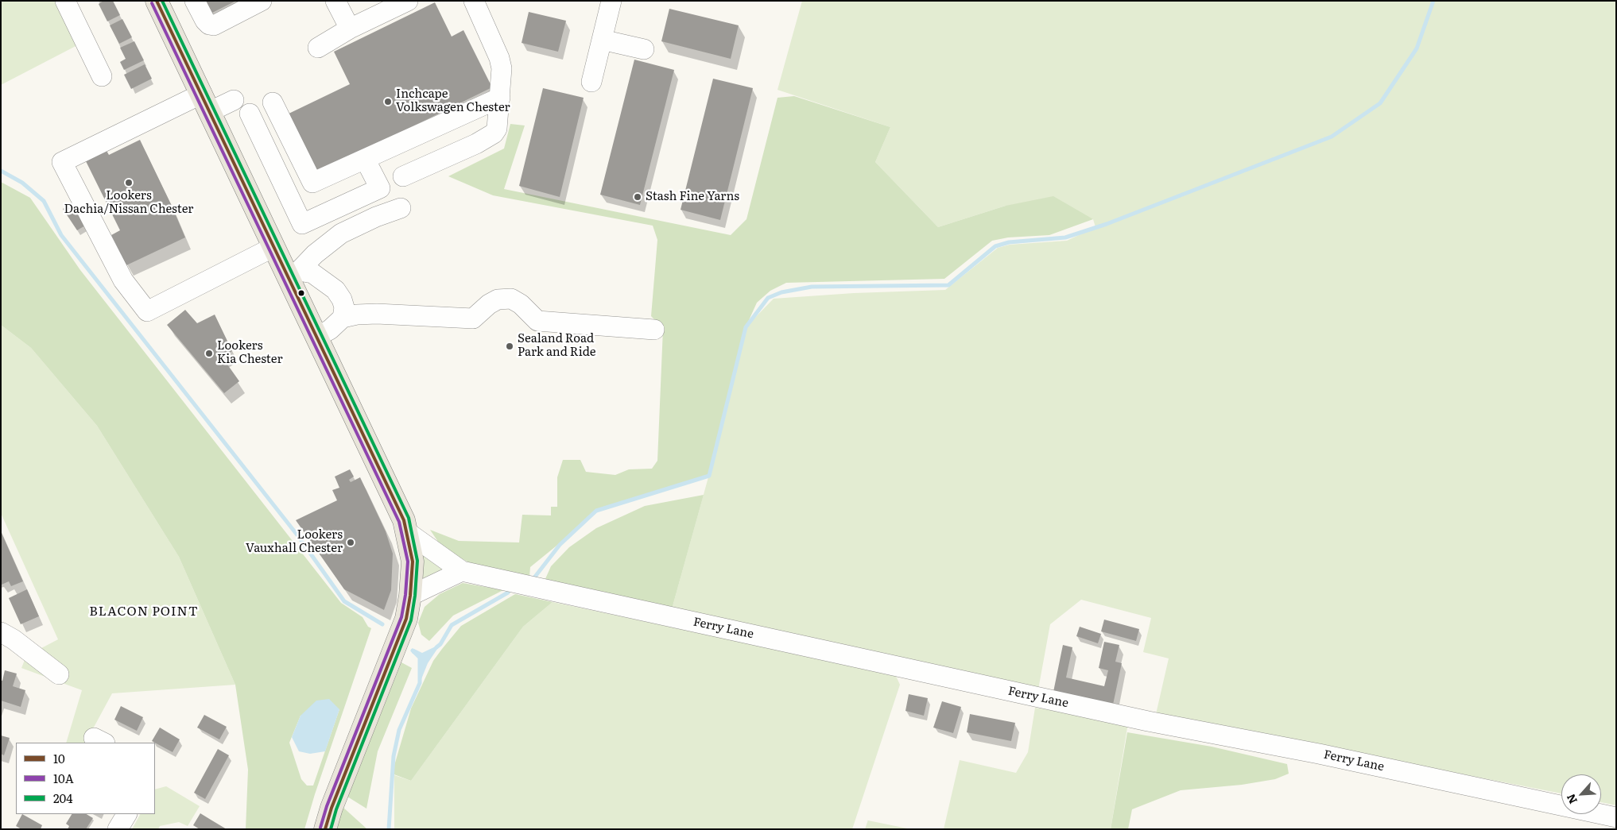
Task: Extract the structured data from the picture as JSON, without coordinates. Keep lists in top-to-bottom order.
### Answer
{
  "streets": {
    "street": ["Ferry Lane"]
  },
  "districts": ["BLACON POINT"],
  "places": [
    "Inchcape Volkswagen Chester",
    "Lookers Dachia/Nissan Chester",
    "Stash Fine Yarns",
    "Sealand Road Park and Ride",
    "Lookers Kia Chester",
    "Lookers Vauxhall Chester"
  ],
  "lines": ["transit line 10", "transit line 204", "transit line 10A"],
  "legend": ["10", "10A", "204"],
  "north": "bottom left"
}
